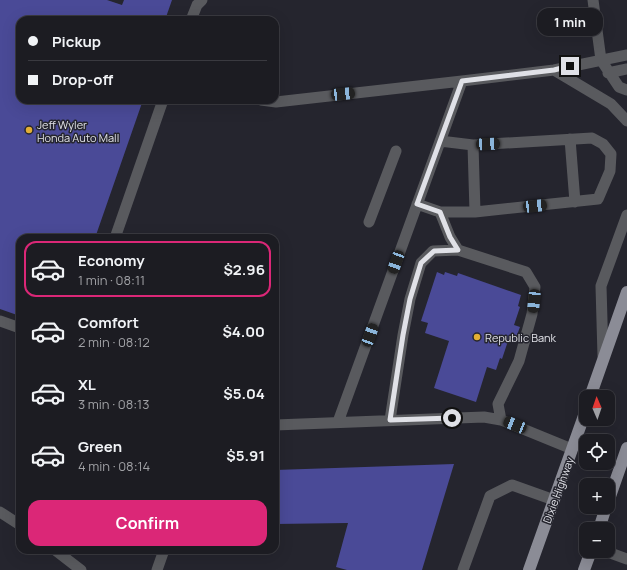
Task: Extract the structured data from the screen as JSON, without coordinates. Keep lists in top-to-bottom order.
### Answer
{
  "streets": {
    "main road": ["Dixie Highway"]
  },
  "places": ["Jeff Wyler Honda Auto Mall", "Republic Bank"],
  "north": "top",
  "page": {
    "bubble": "1 min",
    "banner": ["Pickup", "Drop-off"],
    "list": [
      {
        "name": "Economy",
        "note": "1 min · 08:11",
        "value": "$2.96"
      },
      {
        "name": "Comfort",
        "note": "2 min · 08:12",
        "value": "$4.00"
      },
      {
        "name": "XL",
        "note": "3 min · 08:13",
        "value": "$5.04"
      },
      {
        "name": "Green",
        "note": "4 min · 08:14",
        "value": "$5.91"
      }
    ],
    "map_buttons": ["+", "−"],
    "buttons": "Confirm"
  }
}
